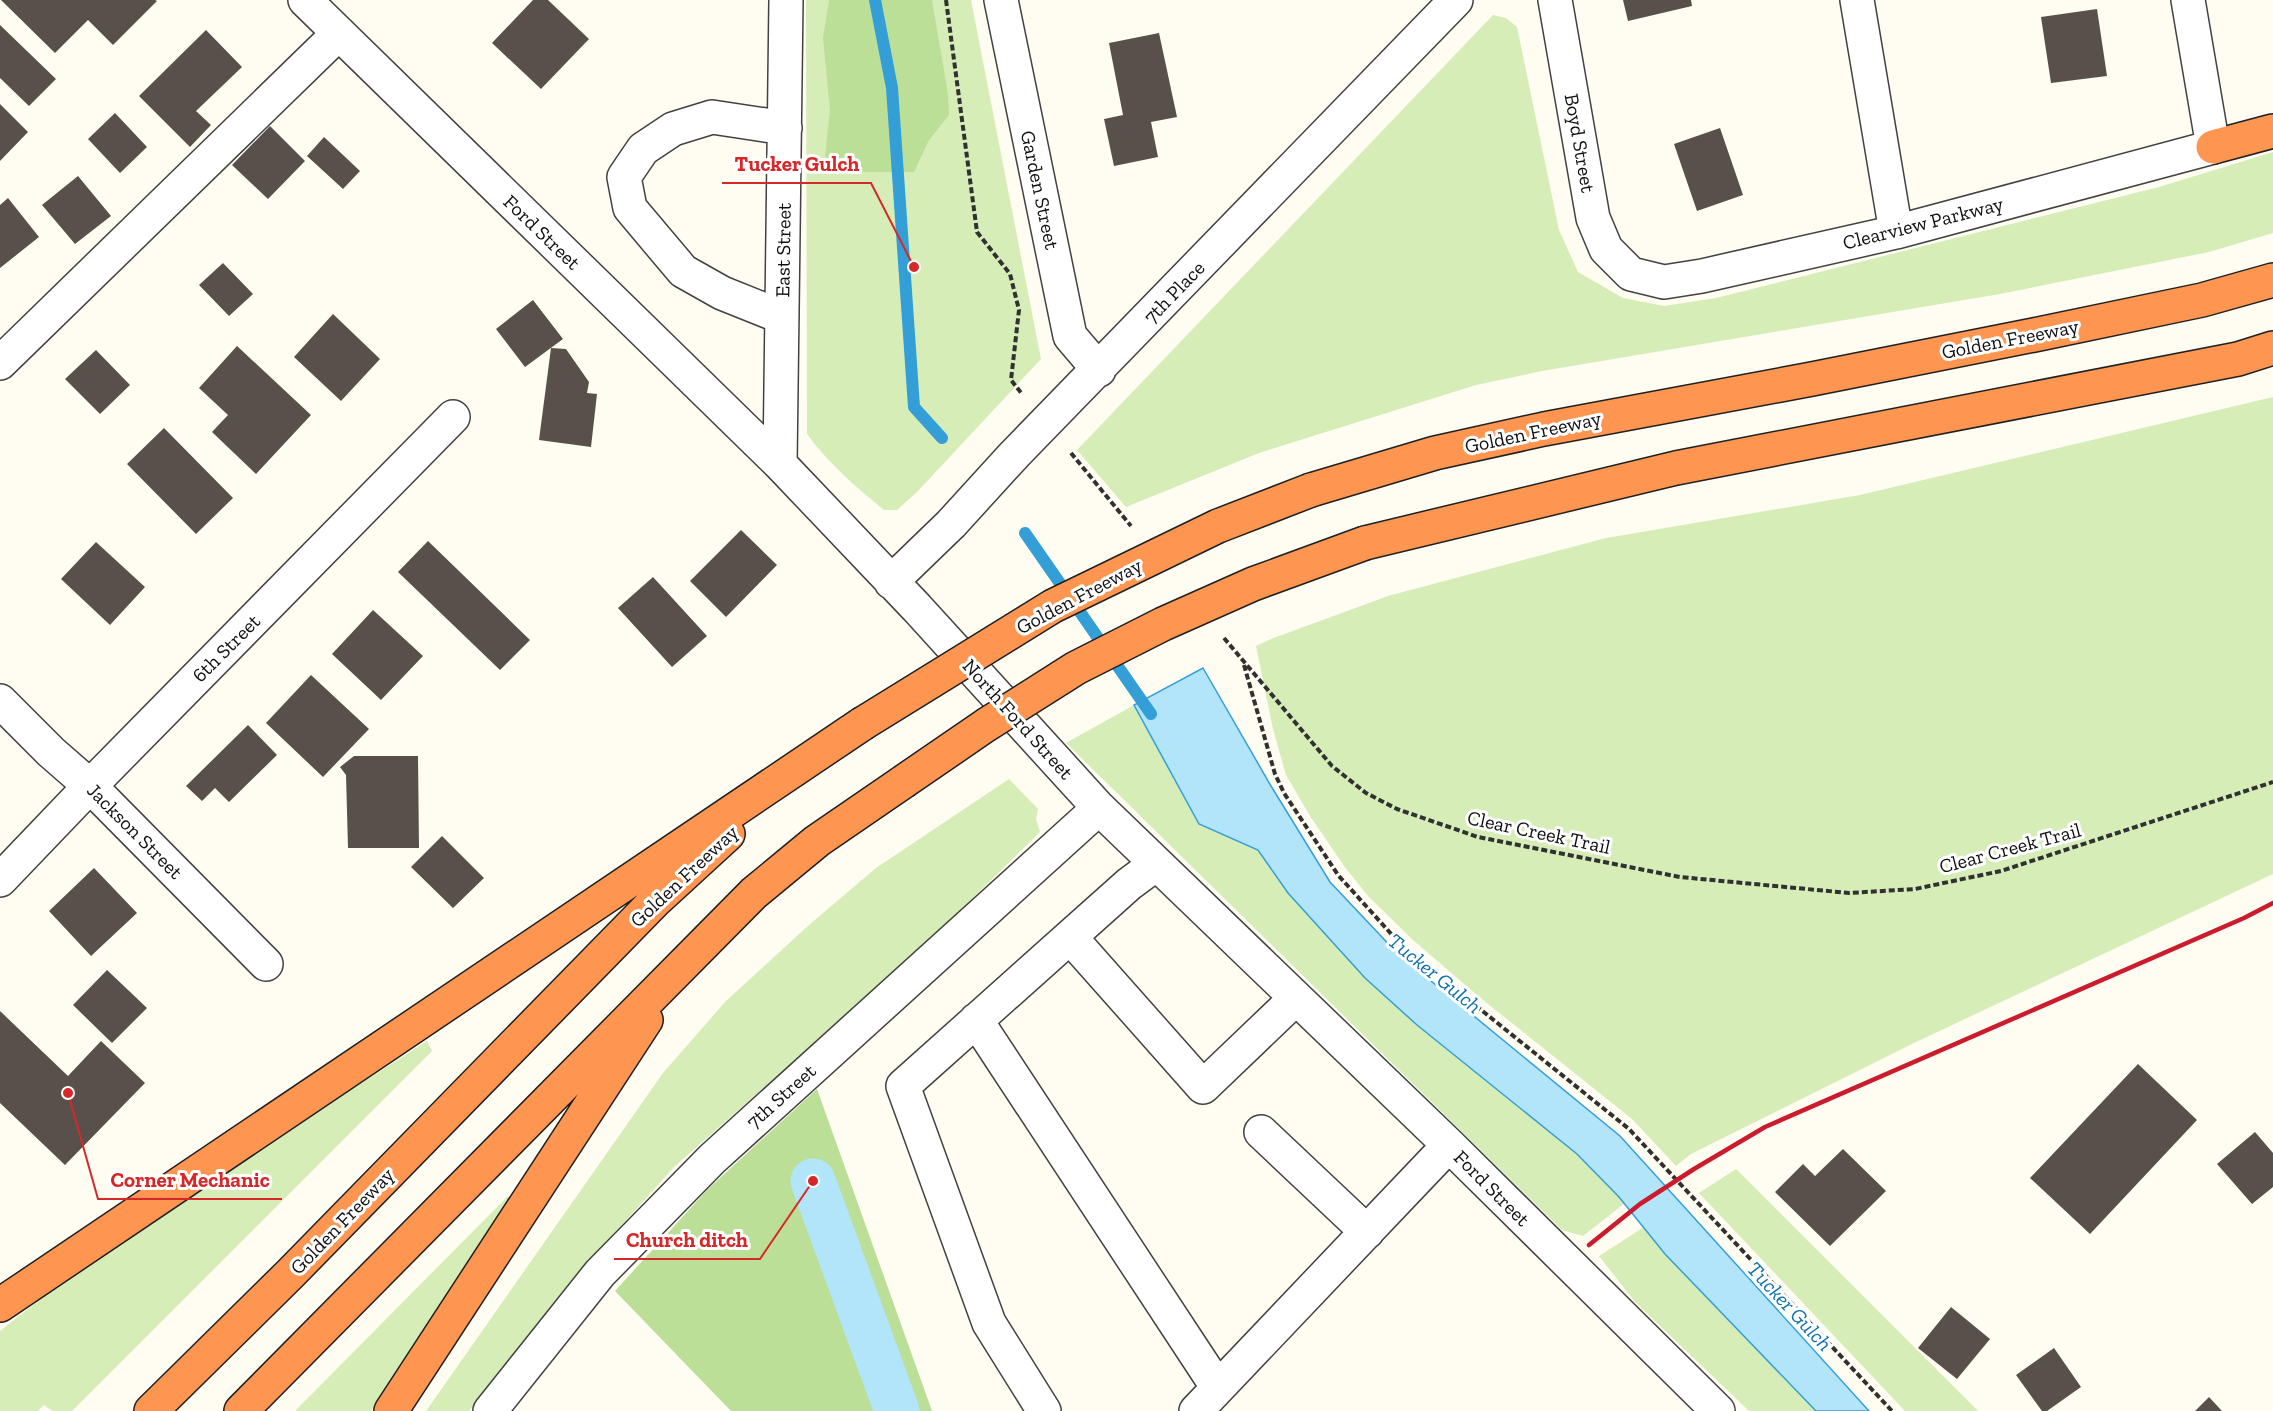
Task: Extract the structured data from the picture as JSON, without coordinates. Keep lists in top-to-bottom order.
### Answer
{
  "streets": {
    "highway": ["Golden Freeway"],
    "street": [
      "Boyd Street",
      "Garden Street",
      "Clearview Parkway",
      "Ford Street",
      "East Street",
      "7th Place",
      "6th Street",
      "North Ford Street",
      "Jackson Street",
      "7th Street"
    ],
    "path": ["Clear Creek Trail"]
  },
  "crossings": [
    ["Boyd Street", "Clearview Parkway"],
    ["Garden Street", "7th Place"],
    ["Ford Street", "East Street"],
    ["Ford Street", "North Ford Street"],
    ["East Street", "North Ford Street"],
    ["7th Place", "North Ford Street"],
    ["6th Street", "Jackson Street"],
    ["North Ford Street", "7th Street"]
  ],
  "water": ["Tucker Gulch"],
  "places": ["Tucker Gulch", "Corner Mechanic", "Church ditch"]
}
